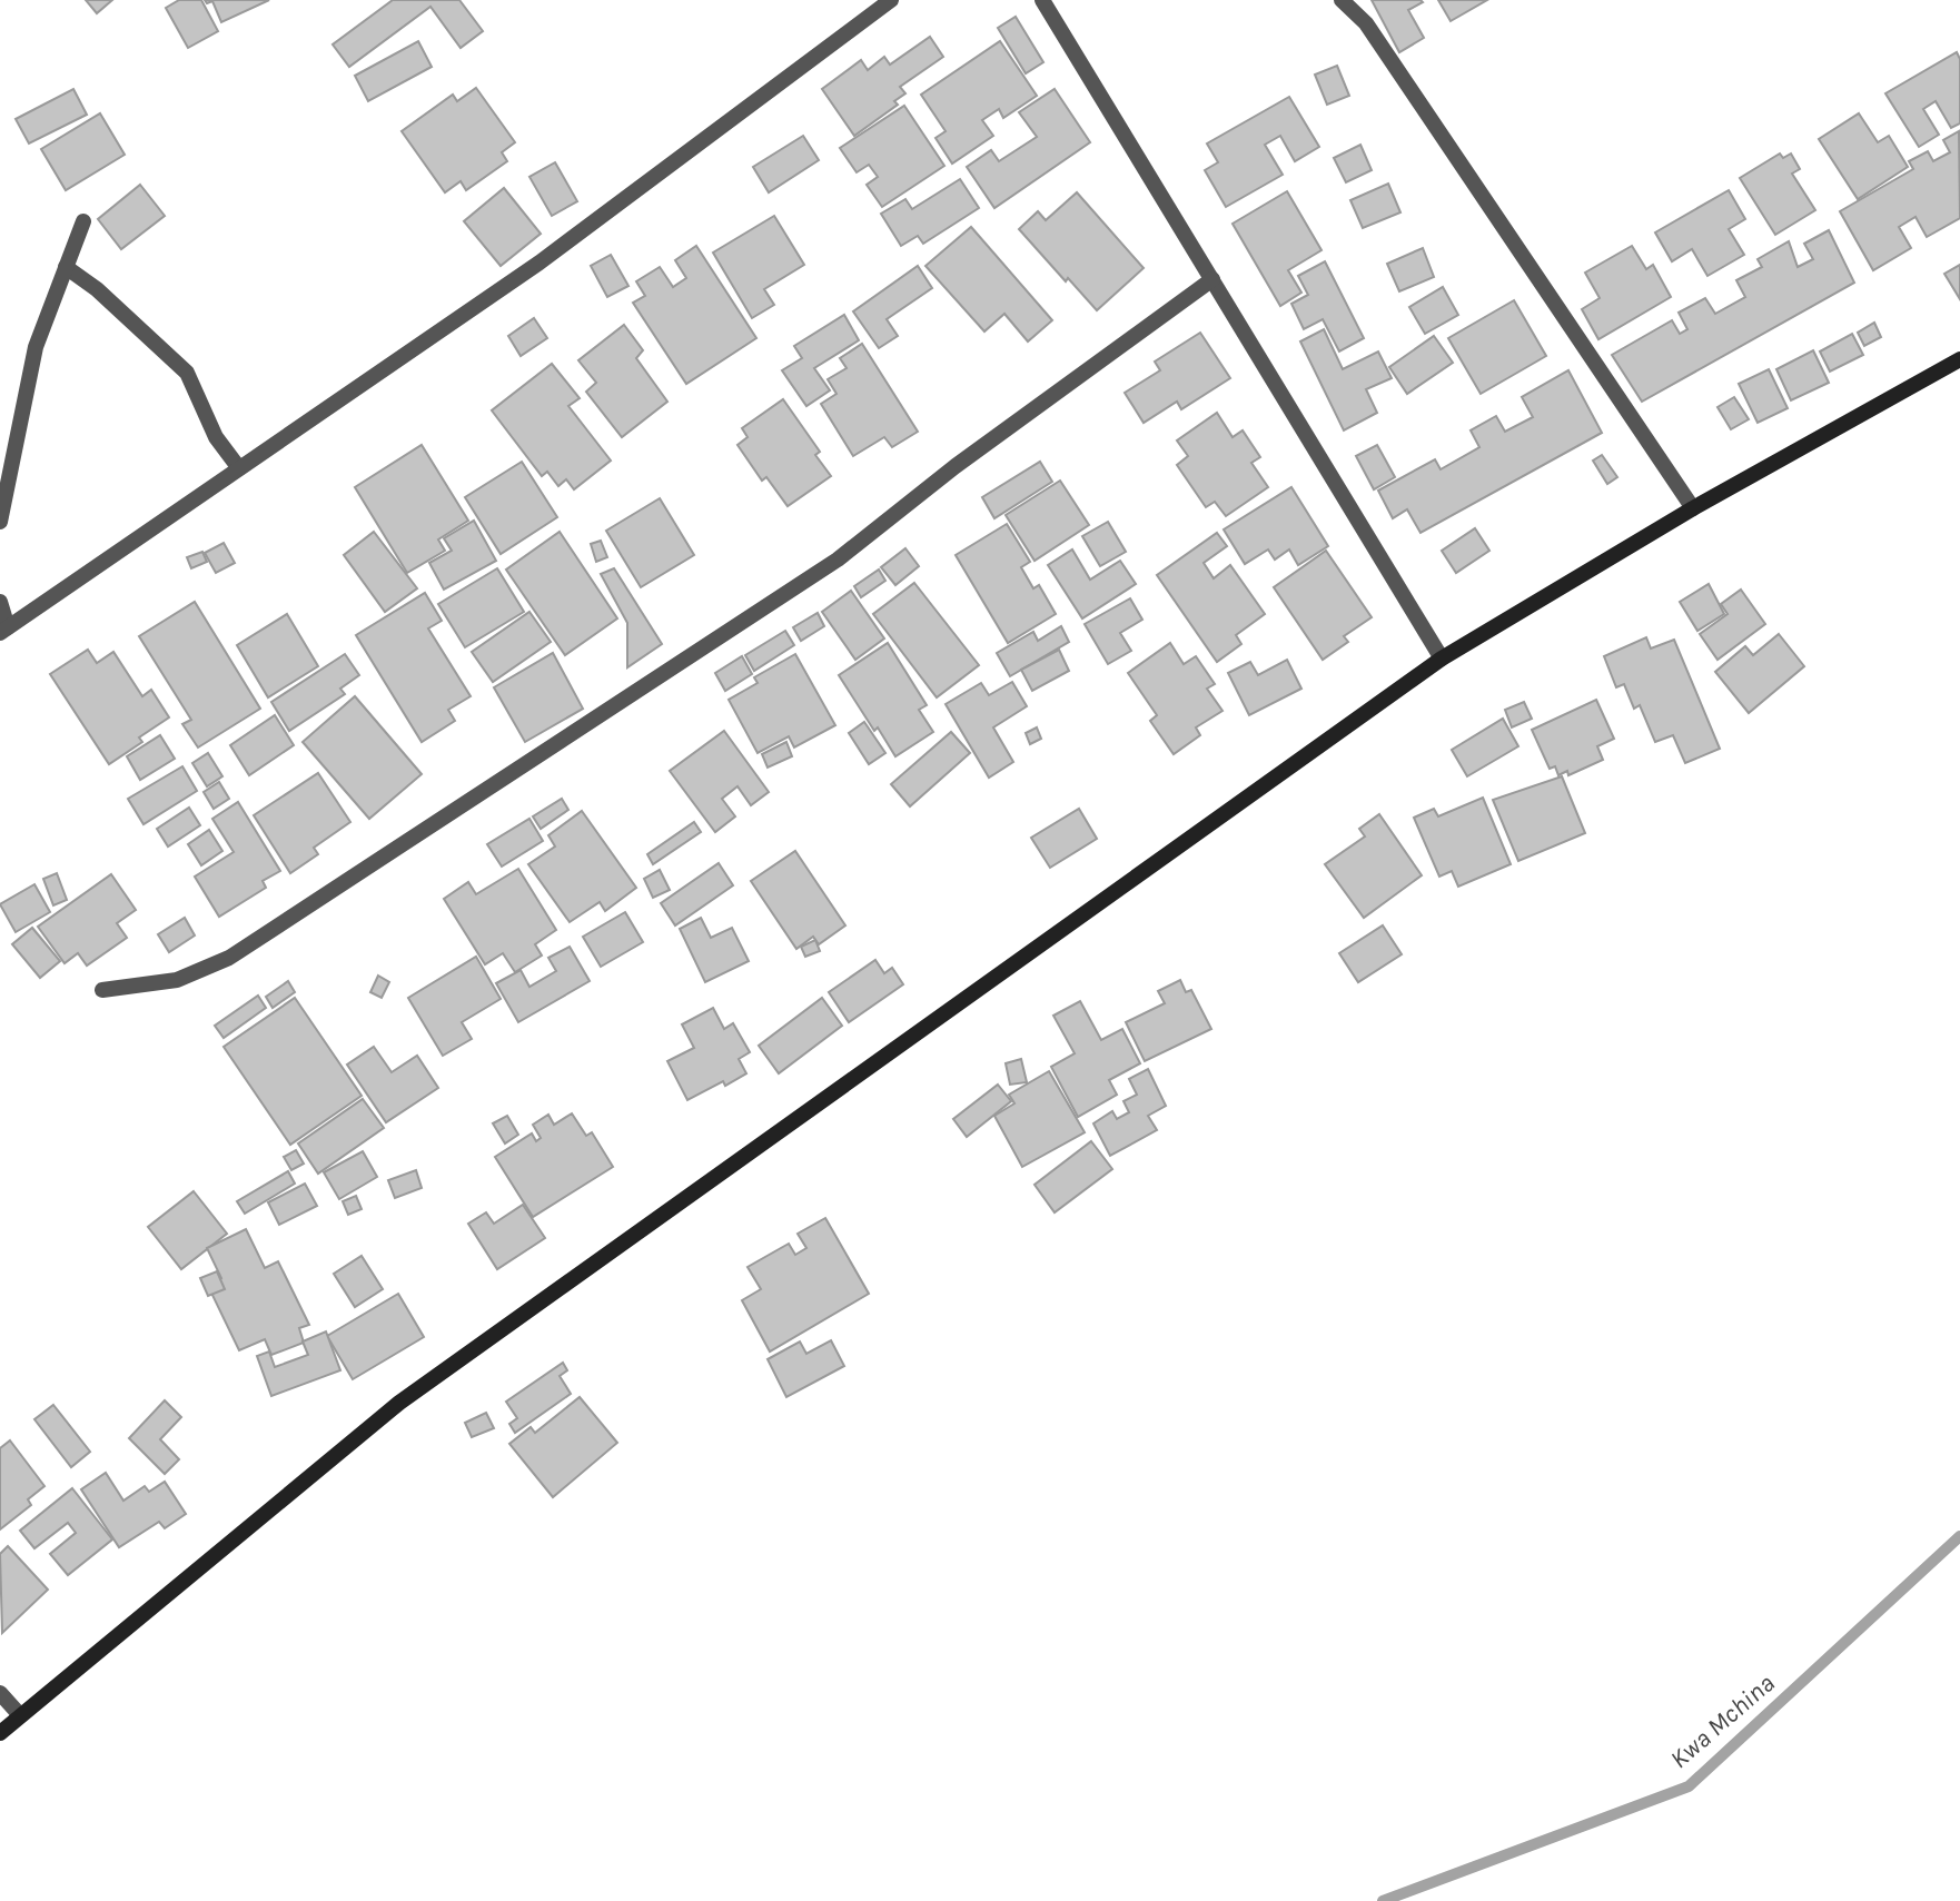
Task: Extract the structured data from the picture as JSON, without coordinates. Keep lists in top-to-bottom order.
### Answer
{
  "water": ["Kwa Mchina"]
}
